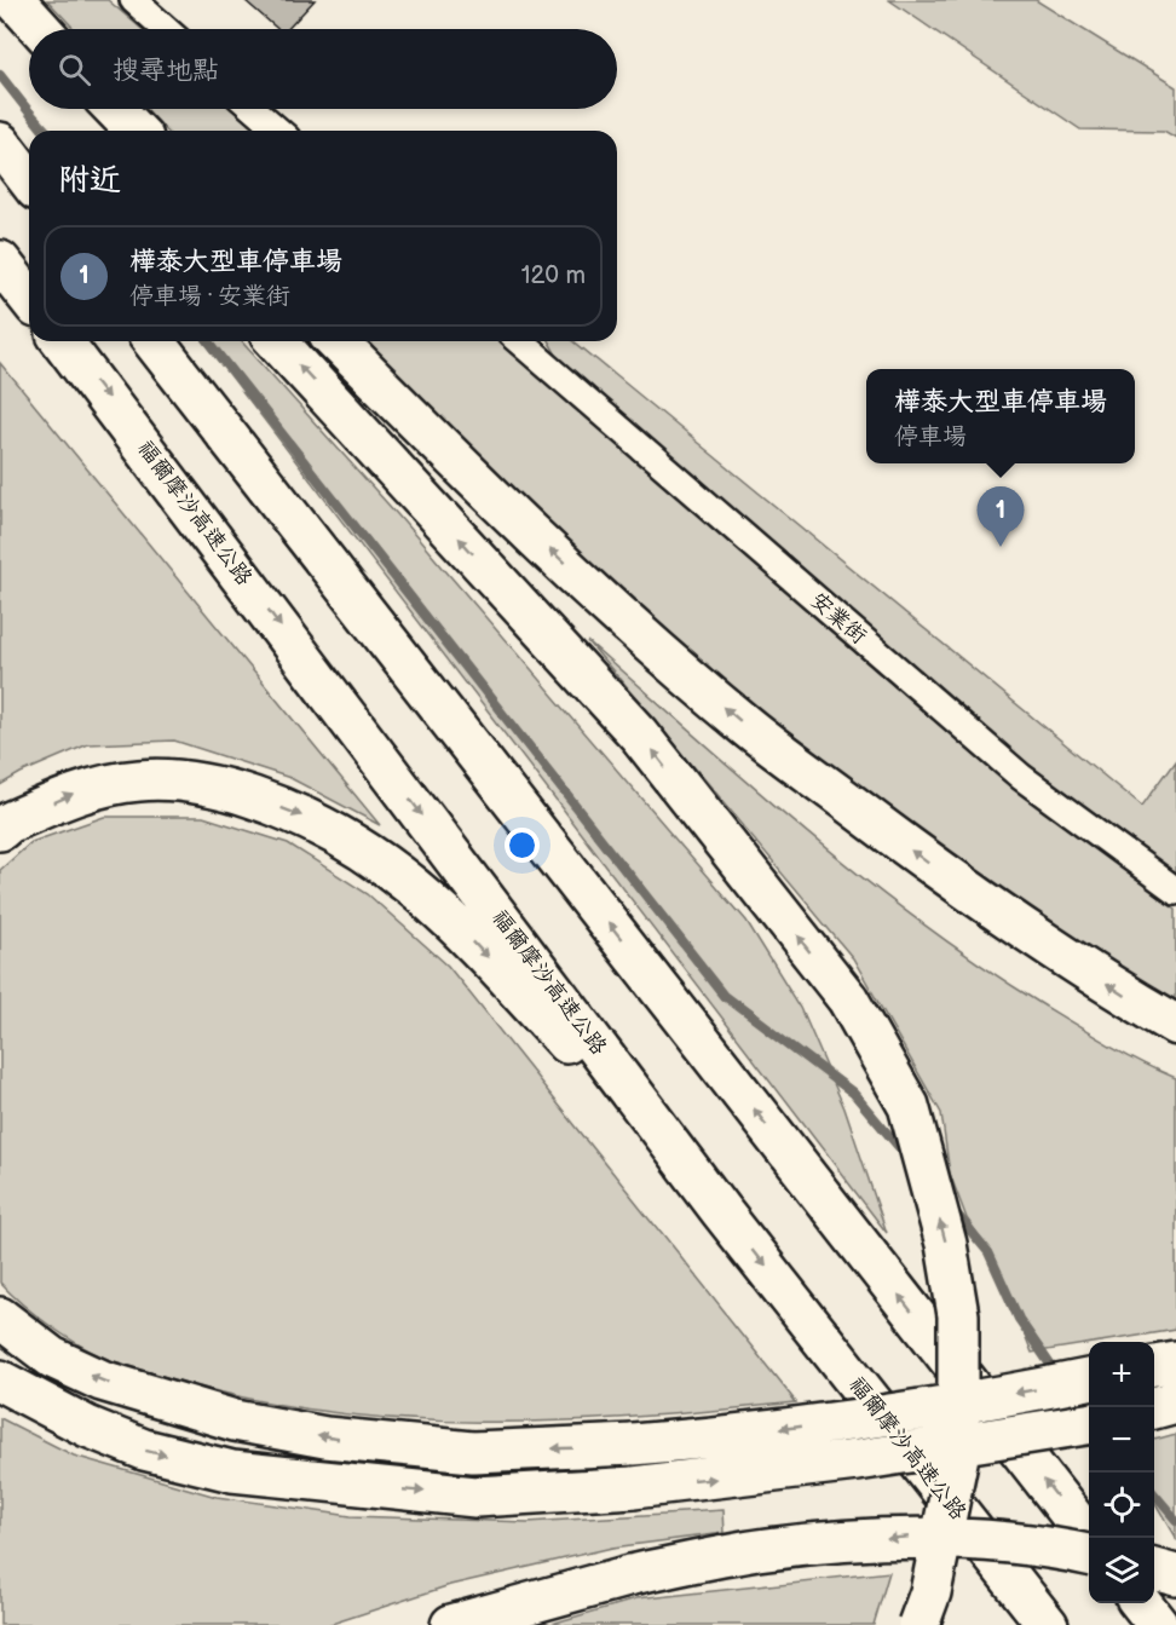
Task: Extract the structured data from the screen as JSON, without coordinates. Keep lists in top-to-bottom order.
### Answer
{
  "streets": {
    "highway": ["福爾摩沙高速公路"],
    "street": ["安業街"]
  },
  "page": {
    "search": "搜尋地點",
    "heading": "附近",
    "list": [
      {
        "mark": "1",
        "name": "樺泰大型車停車場",
        "note": "停車場 · 安業街",
        "value": "120 m"
      }
    ],
    "popup": ["樺泰大型車停車場", "停車場"],
    "pins": "1",
    "map_buttons": ["+", "−"]
  }
}
